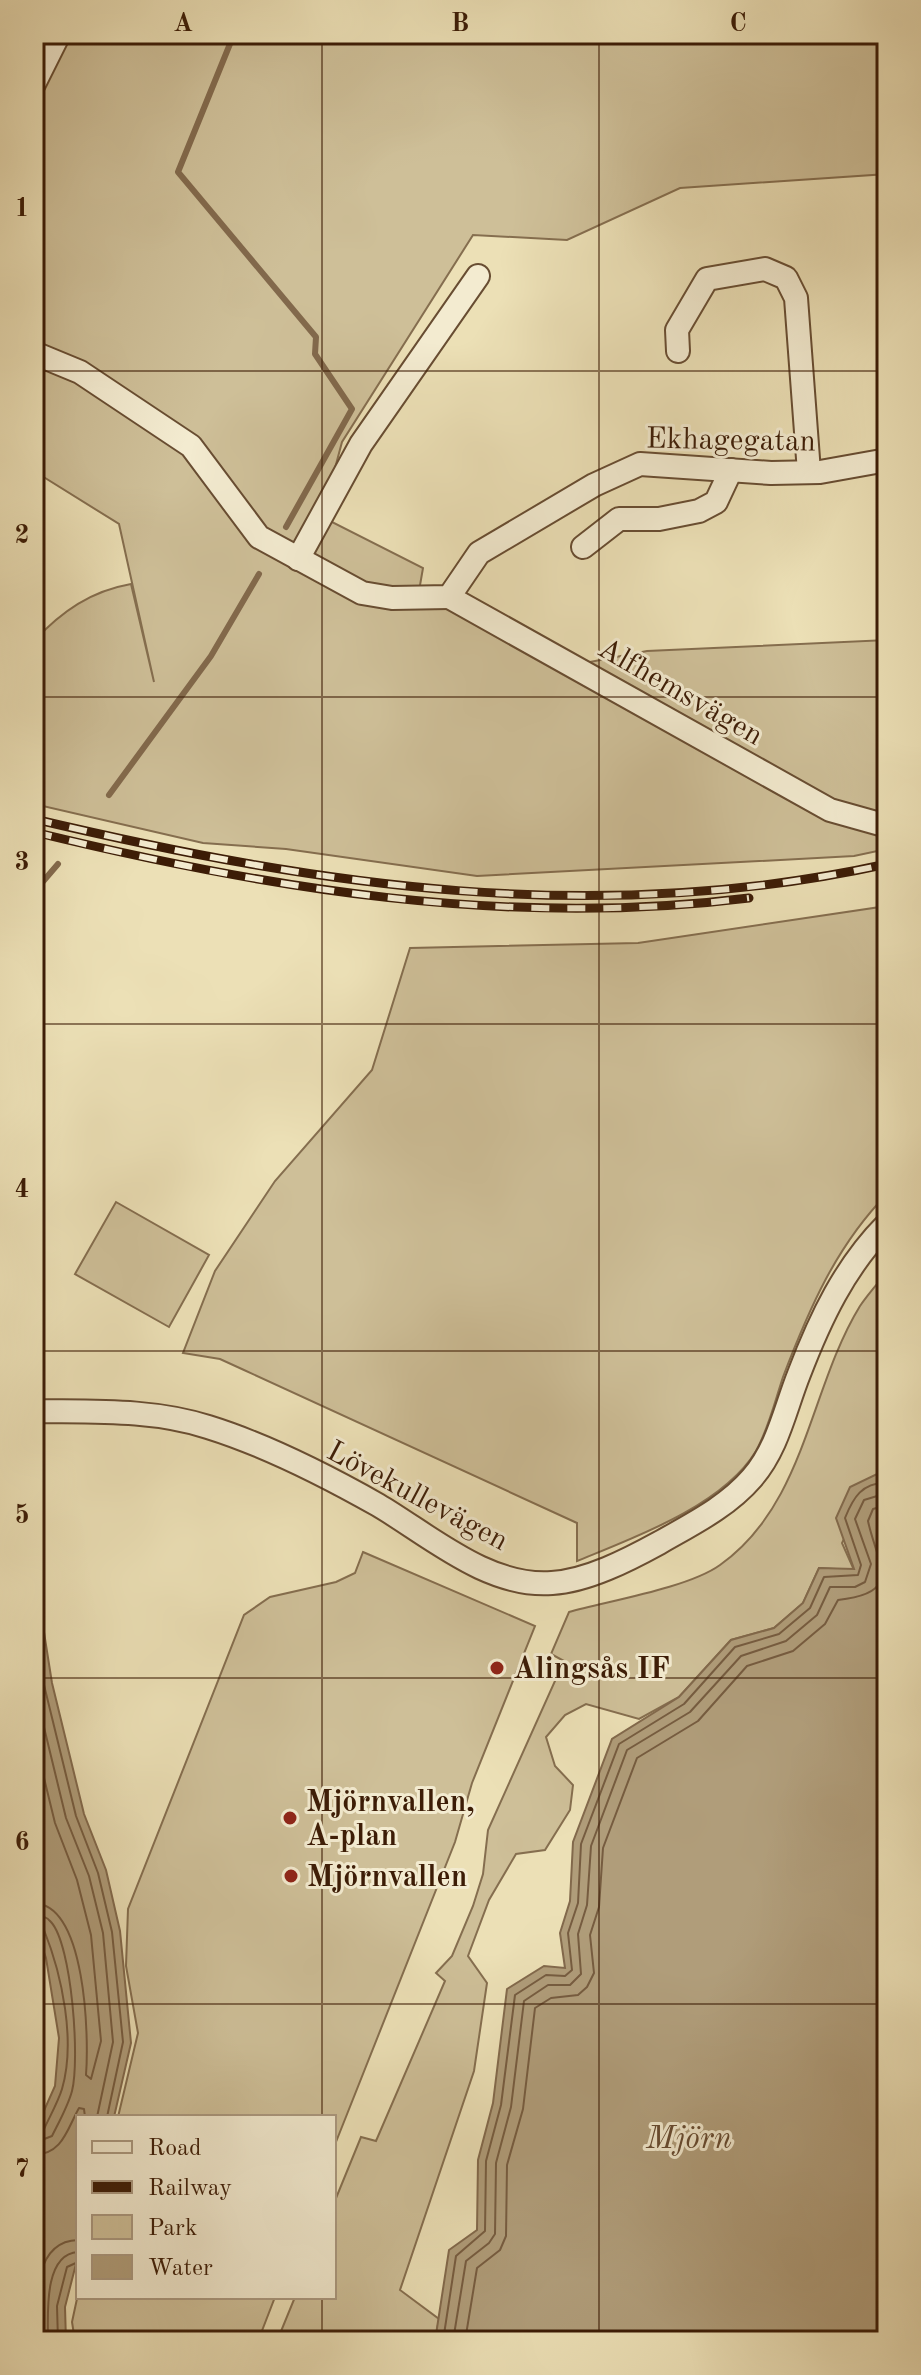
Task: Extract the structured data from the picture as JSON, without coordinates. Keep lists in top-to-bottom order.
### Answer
{
  "streets": {
    "street": ["Ekhagegatan", "Alfhemsvägen", "Lövekullevägen"]
  },
  "crossings": [
    ["Ekhagegatan", "Alfhemsvägen"]
  ],
  "water": ["Mjörn"],
  "places": ["Alingsås IF", "Mjörnvallen, A-plan", "Mjörnvallen"],
  "legend": [
    "Road",
    "Railway",
    "Park",
    "Water"
  ],
  "grid": {
    "columns": ["A", "B", "C"],
    "rows": [
      "1",
      "2",
      "3",
      "4",
      "5",
      "6",
      "7"
    ]
  }
}
